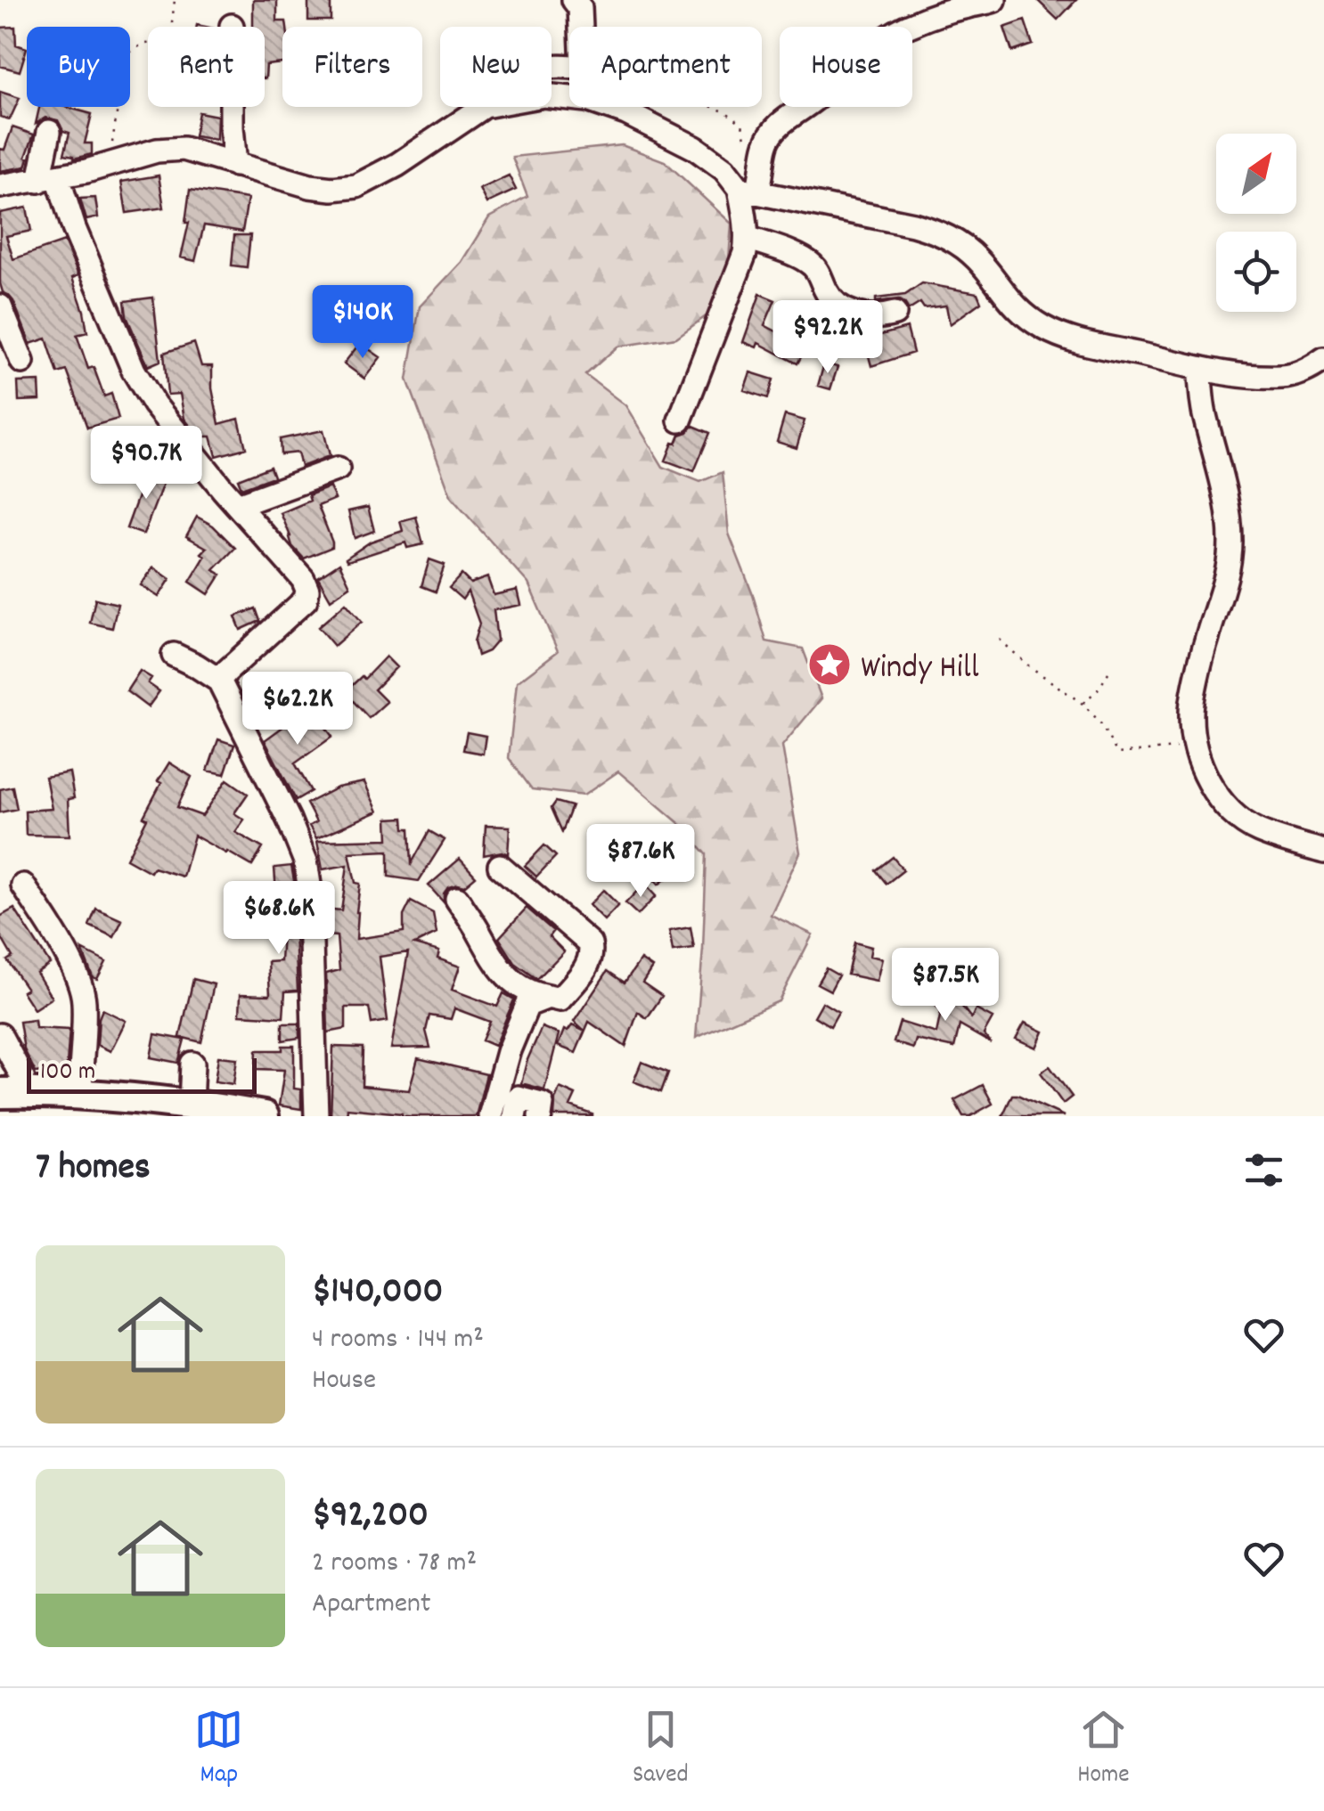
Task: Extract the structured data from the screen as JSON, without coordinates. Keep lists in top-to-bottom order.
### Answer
{
  "places": {
    "place": ["Windy Hill"]
  },
  "scale_bar": "100 m",
  "north": "top right",
  "page": {
    "chip": [
      "Buy",
      "Rent",
      "Filters",
      "New",
      "Apartment",
      "House"
    ],
    "price": [
      "$140K",
      "$92.2K",
      "$90.7K",
      "$62.2K",
      "$87.6K",
      "$68.6K",
      "$87.5K"
    ],
    "scale": "100 m",
    "heading": "7 homes",
    "list": [
      {
        "name": "$140,000",
        "note": "4 rooms · 144 m² · House"
      },
      {
        "name": "$92,200",
        "note": "2 rooms · 78 m² · Apartment"
      }
    ],
    "tabs": ["Map", "Saved", "Home"]
  }
}
